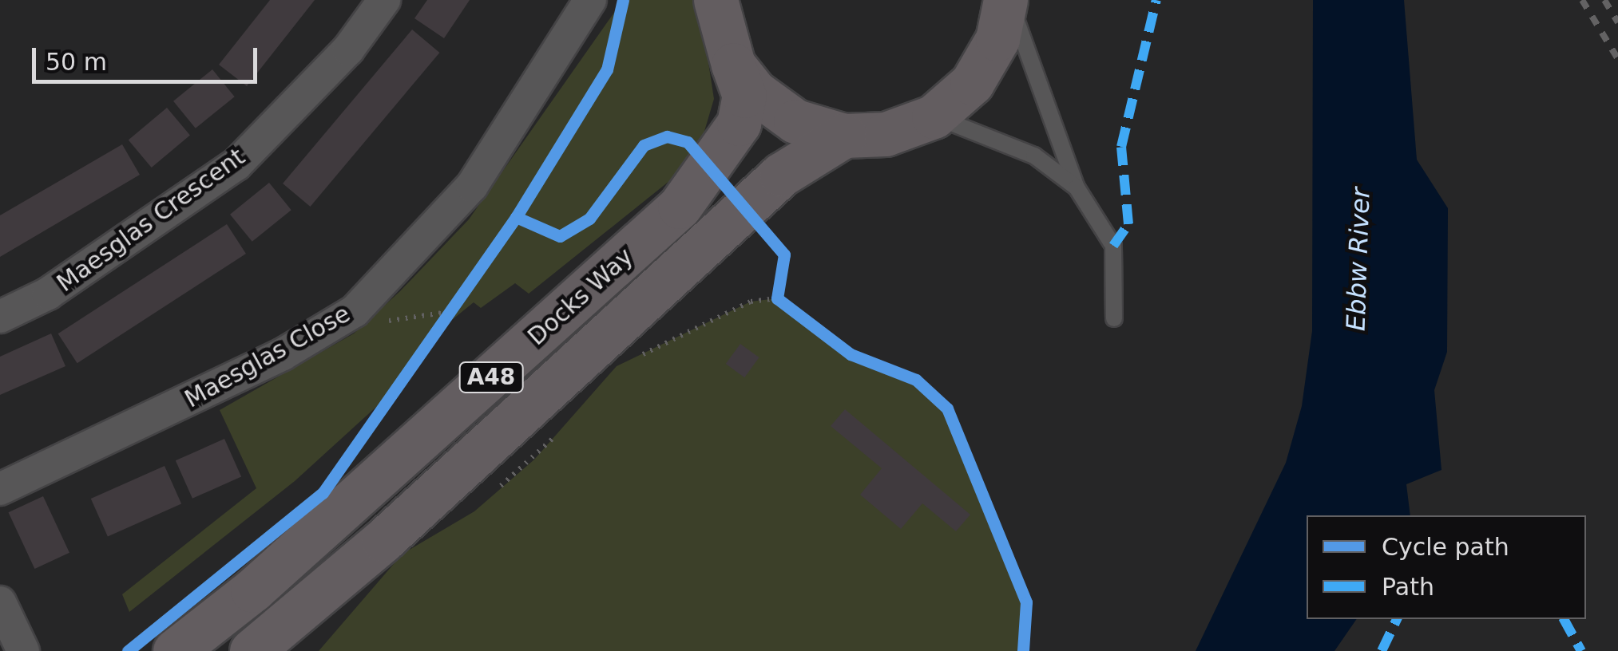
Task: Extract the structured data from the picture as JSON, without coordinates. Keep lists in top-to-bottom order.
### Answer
{
  "streets": {
    "main road": ["Docks Way", "A48"],
    "street": ["Maesglas Crescent", "Maesglas Close"]
  },
  "water": ["Ebbw River"],
  "legend": ["Cycle path", "Path"],
  "scale_bar": "50 m"
}
